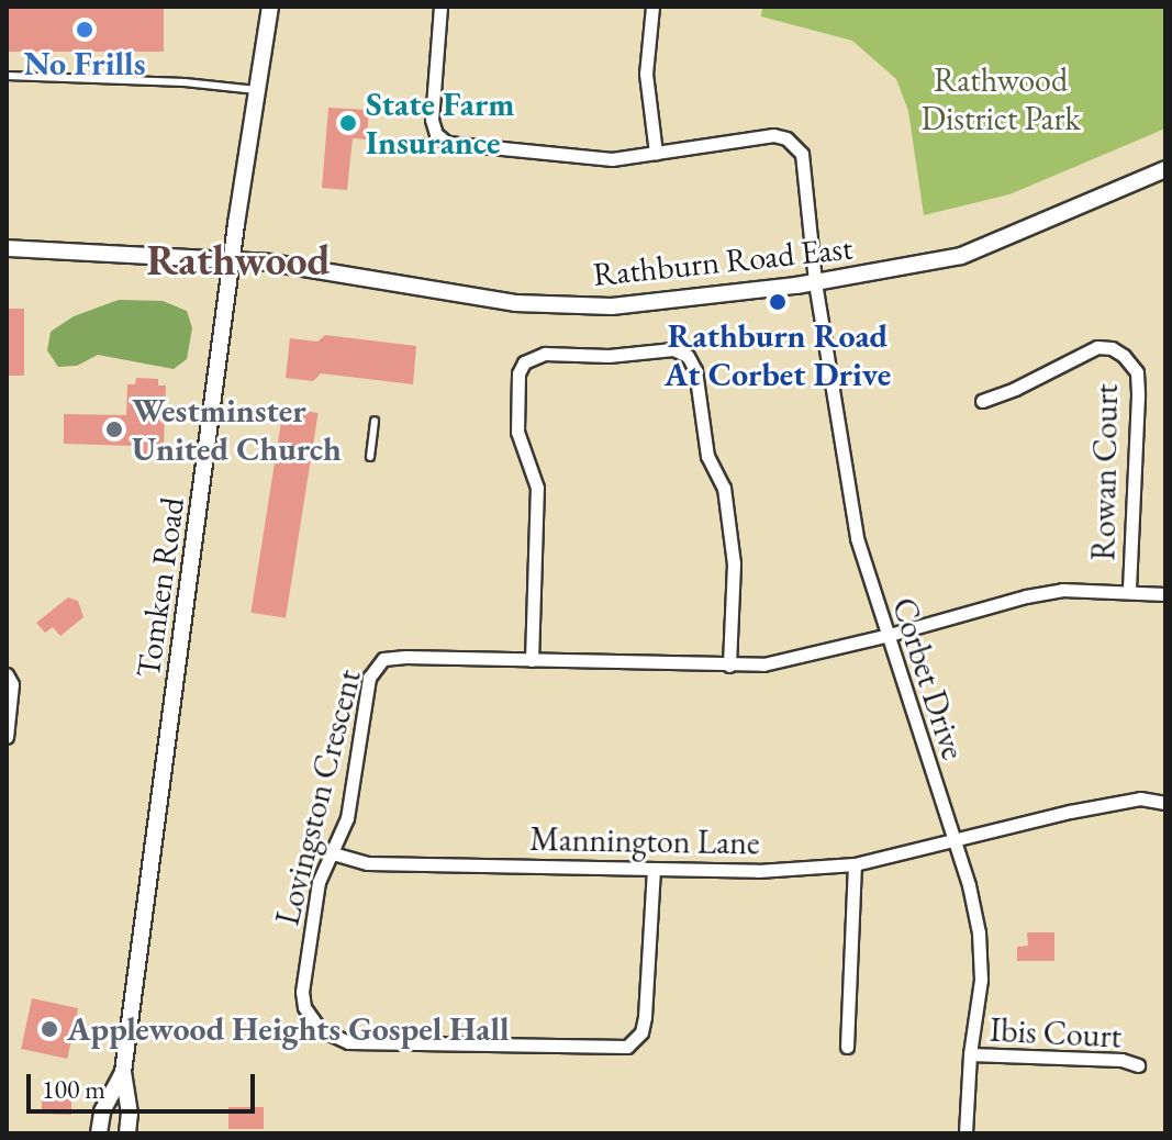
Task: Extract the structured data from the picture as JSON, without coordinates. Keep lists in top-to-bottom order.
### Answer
{
  "streets": {
    "street": [
      "Rathburn Road East",
      "Rowan Court",
      "Tomken Road",
      "Corbet Drive",
      "Lovingston Crescent",
      "Mannington Lane",
      "Ibis Court"
    ]
  },
  "crossings": [
    ["Rathburn Road East", "Tomken Road"],
    ["Rathburn Road East", "Corbet Drive"],
    ["Rowan Court", "Lovingston Crescent"],
    ["Corbet Drive", "Lovingston Crescent"],
    ["Corbet Drive", "Mannington Lane"],
    ["Corbet Drive", "Ibis Court"],
    ["Lovingston Crescent", "Mannington Lane"]
  ],
  "districts": ["Rathwood"],
  "parks": ["Rathwood District Park"],
  "places": [
    "No Frills",
    "State Farm Insurance",
    "Rathburn Road At Corbet Drive",
    "Westminster United Church",
    "Applewood Heights Gospel Hall"
  ],
  "scale_bar": "100 m"
}
